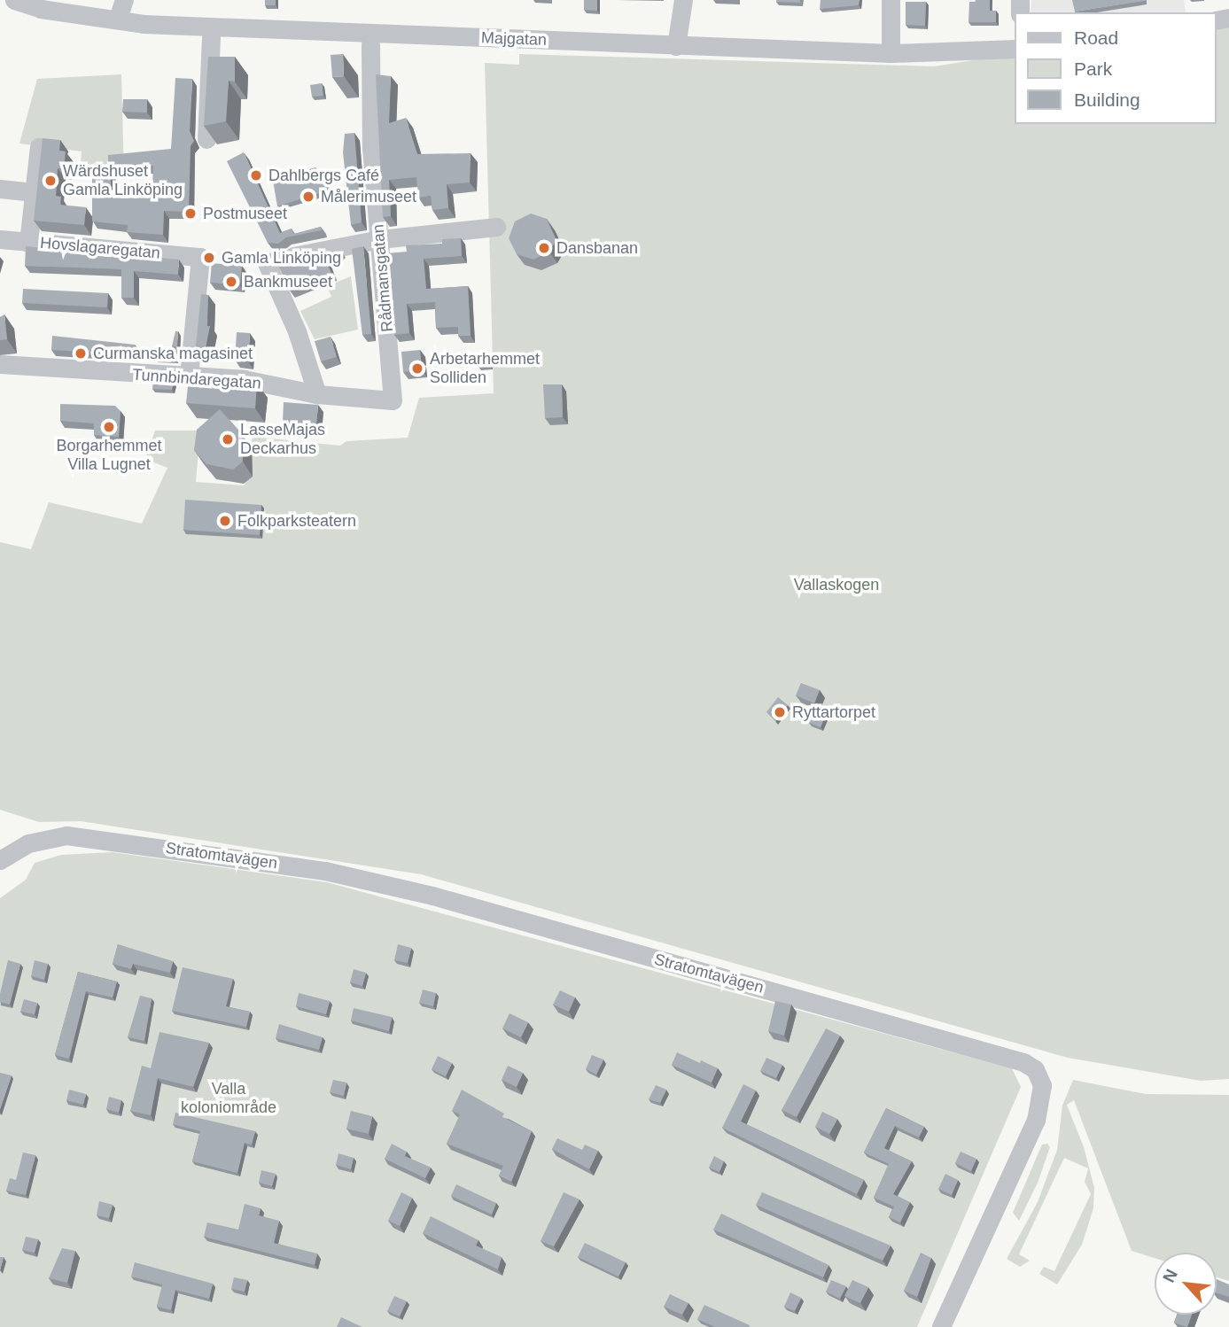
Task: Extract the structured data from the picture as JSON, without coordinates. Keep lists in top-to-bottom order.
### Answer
{
  "streets": {
    "street": [
      "Majgatan",
      "Hovslagaregatan",
      "Rådmansgatan",
      "Tunnbindaregatan",
      "Stratomtavägen"
    ]
  },
  "crossings": [
    ["Hovslagaregatan", "Tunnbindaregatan"],
    ["Rådmansgatan", "Tunnbindaregatan"]
  ],
  "parks": ["Vallaskogen", "Valla koloniområde"],
  "places": [
    "Dahlbergs Café",
    "Wärdshuset Gamla Linköping",
    "Målerimuseet",
    "Postmuseet",
    "Dansbanan",
    "Gamla Linköping",
    "Bankmuseet",
    "Curmanska magasinet",
    "Arbetarhemmet Solliden",
    "Borgarhemmet Villa Lugnet",
    "LasseMajas Deckarhus",
    "Folkparksteatern",
    "Ryttartorpet"
  ],
  "legend": ["Road", "Park", "Building"],
  "north": "top left"
}
